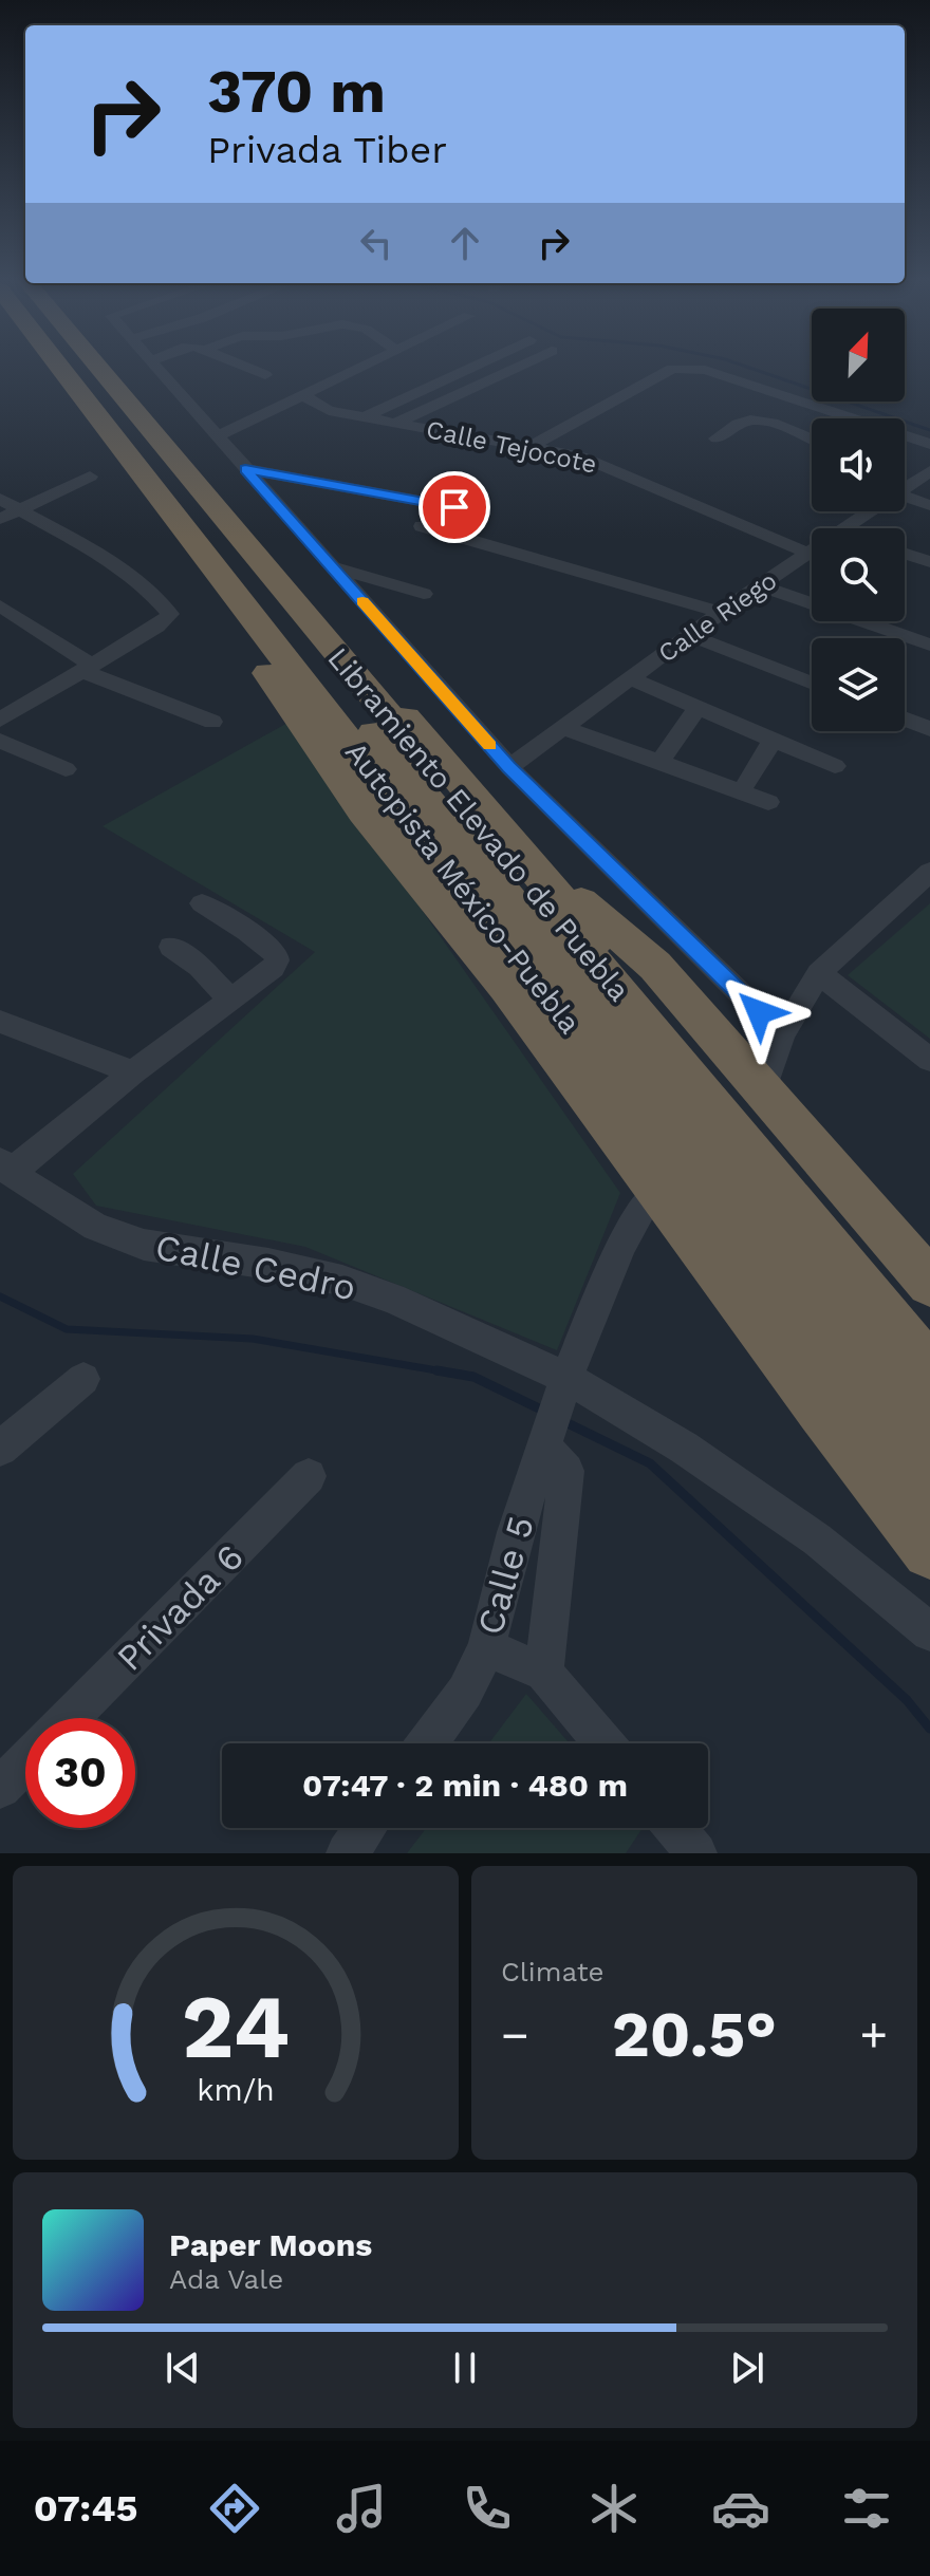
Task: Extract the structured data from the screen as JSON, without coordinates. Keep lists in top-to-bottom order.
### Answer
{
  "streets": {
    "highway": ["Libramiento Elevado de Puebla", "Autopista México-Puebla"],
    "street": [
      "Calle Tejocote",
      "Calle Riego",
      "Calle Cedro",
      "Calle 5",
      "Privada 6"
    ]
  },
  "crossings": [
    ["Calle Tejocote", "Calle Riego"],
    ["Calle Cedro", "Calle 5"]
  ],
  "north": "top right",
  "page": {
    "turn": ["370 m", "Privada Tiber"],
    "limit": "30",
    "trip": "07:47 · 2 min · 480 m",
    "tile": "Climate",
    "heat": ["−", "20.5°", "+"],
    "song": ["Paper Moons", "Ada Vale"],
    "tabs": "07:45",
    "gauge": ["24", "km/h"]
  }
}
